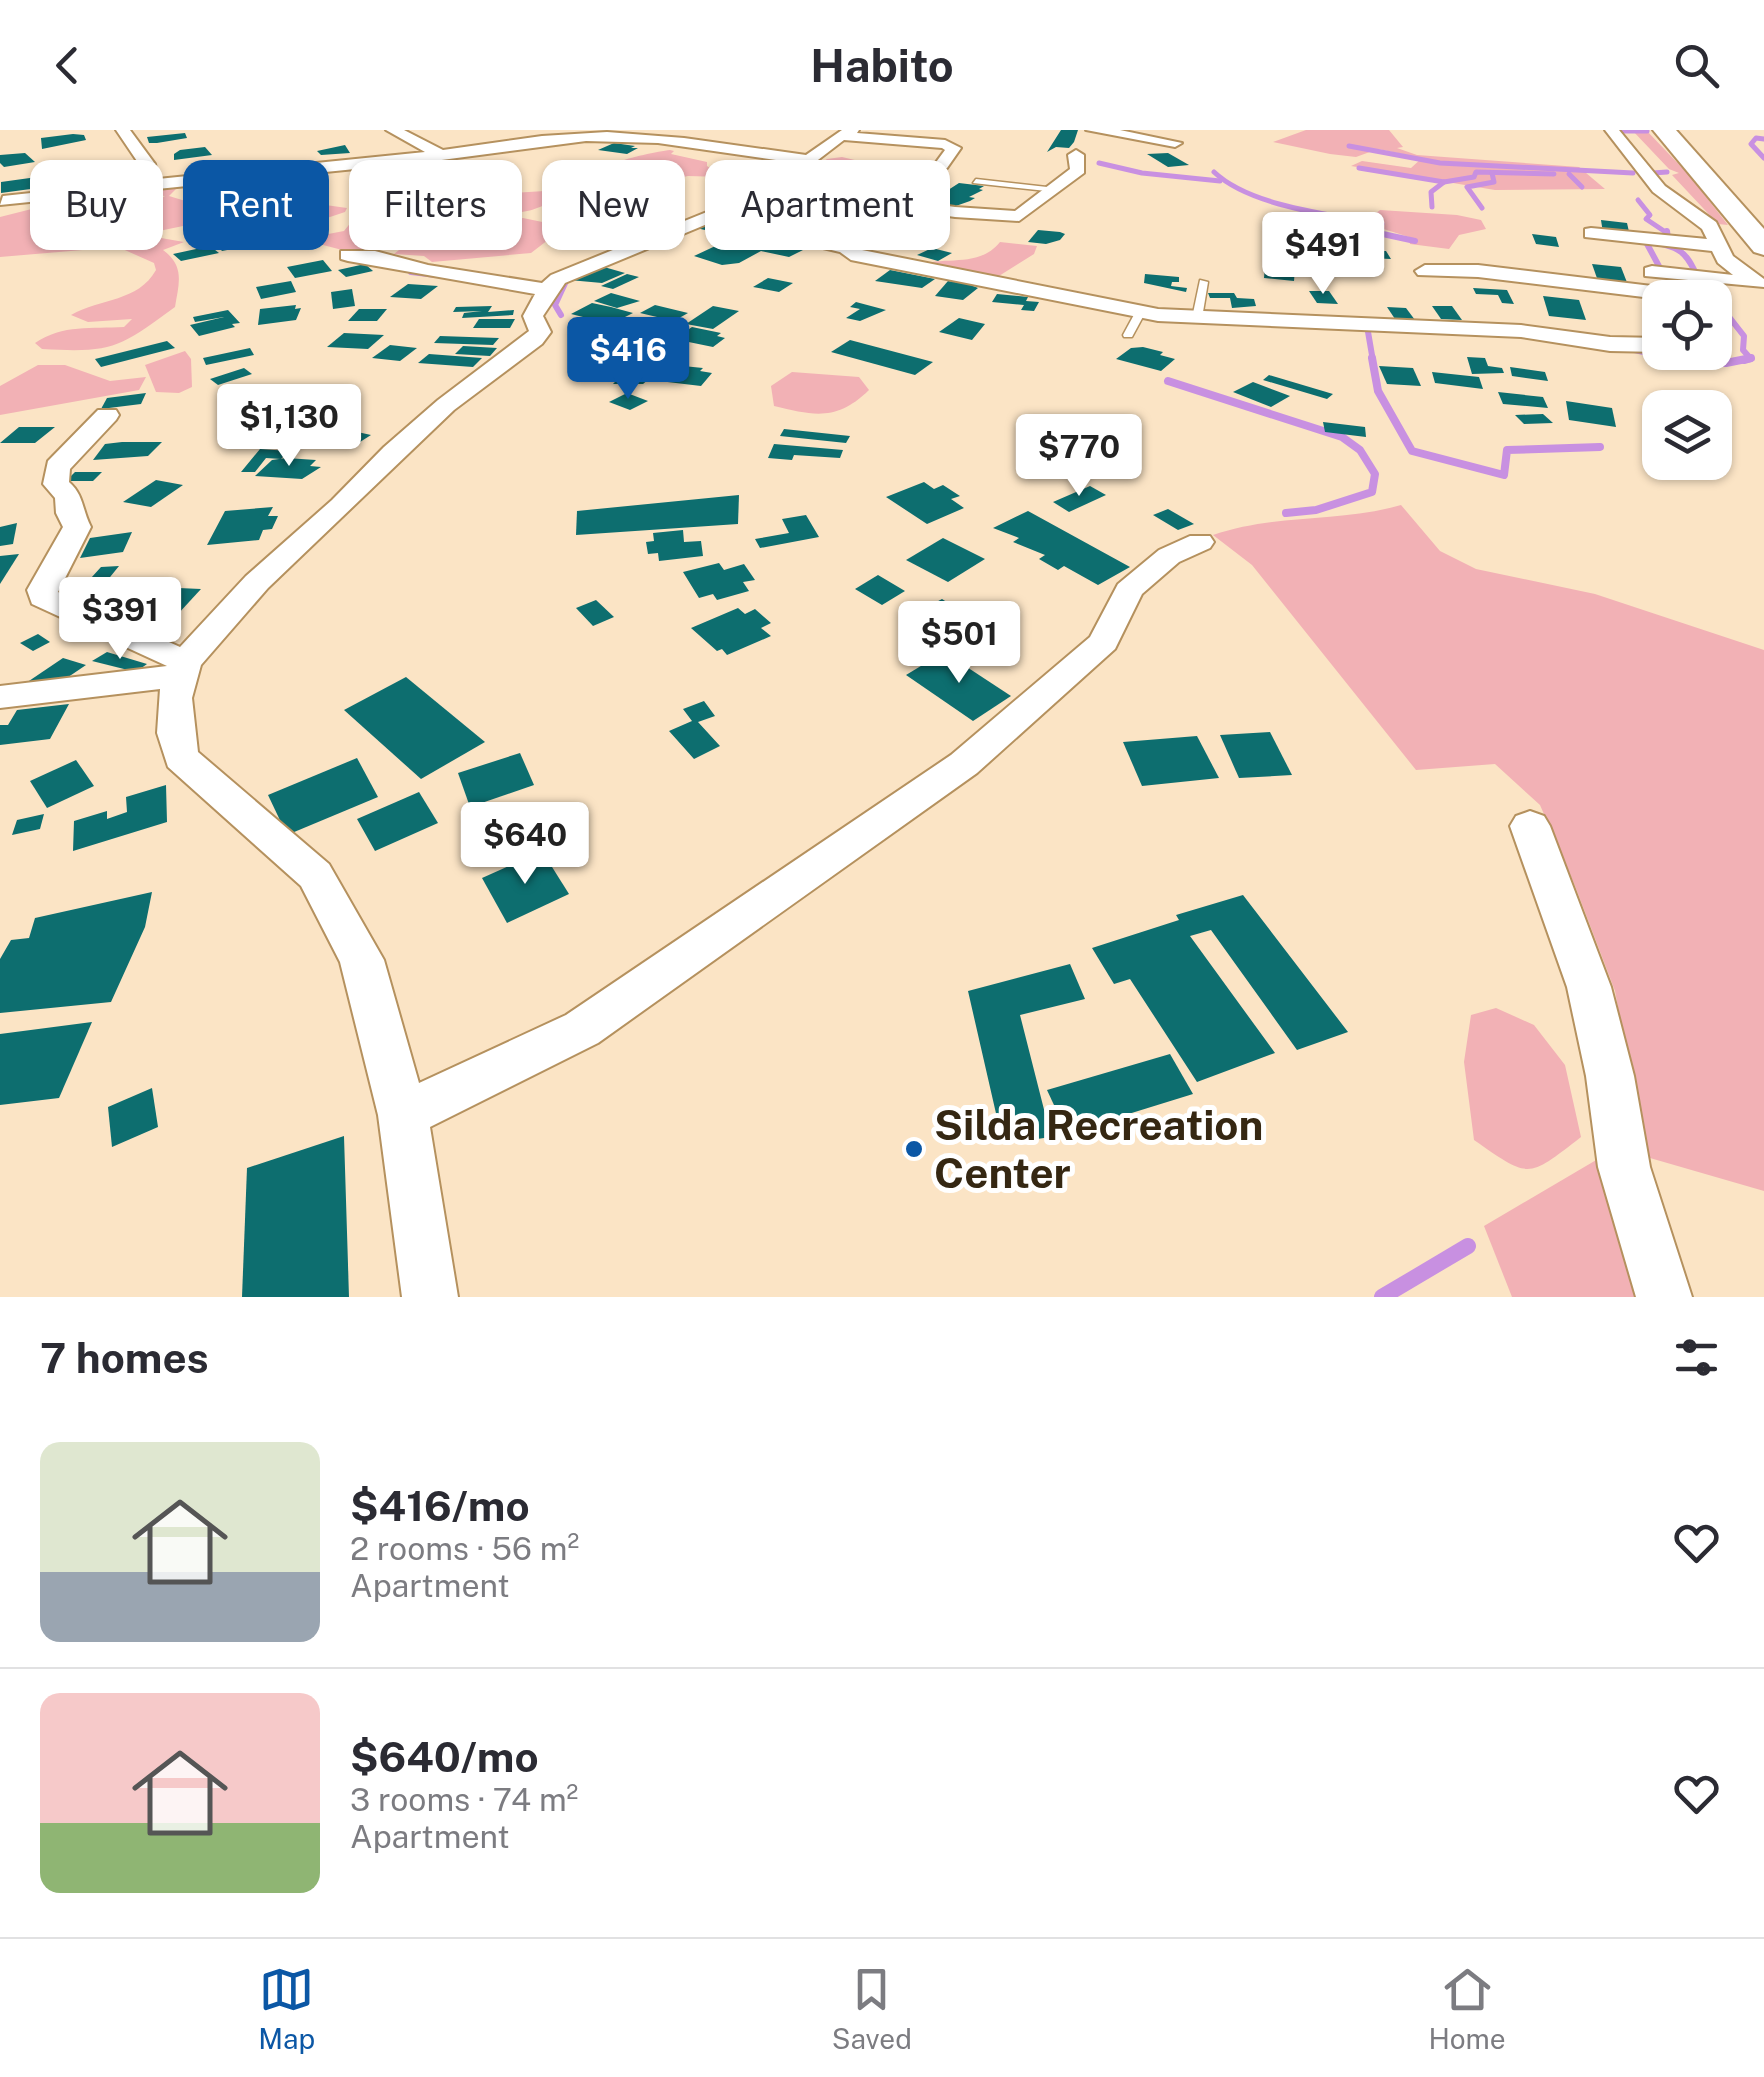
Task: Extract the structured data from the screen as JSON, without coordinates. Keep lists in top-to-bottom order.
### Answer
{
  "places": ["Silda Recreation Center"],
  "page": {
    "header": "Habito",
    "chip": [
      "Buy",
      "Rent",
      "Filters",
      "New",
      "Apartment"
    ],
    "price": [
      "$491",
      "$416",
      "$1,130",
      "$770",
      "$391",
      "$501",
      "$640"
    ],
    "heading": "7 homes",
    "list": [
      {
        "name": "$416/mo",
        "note": "2 rooms · 56 m² · Apartment"
      },
      {
        "name": "$640/mo",
        "note": "3 rooms · 74 m² · Apartment"
      }
    ],
    "tabs": ["Map", "Saved", "Home"]
  }
}
